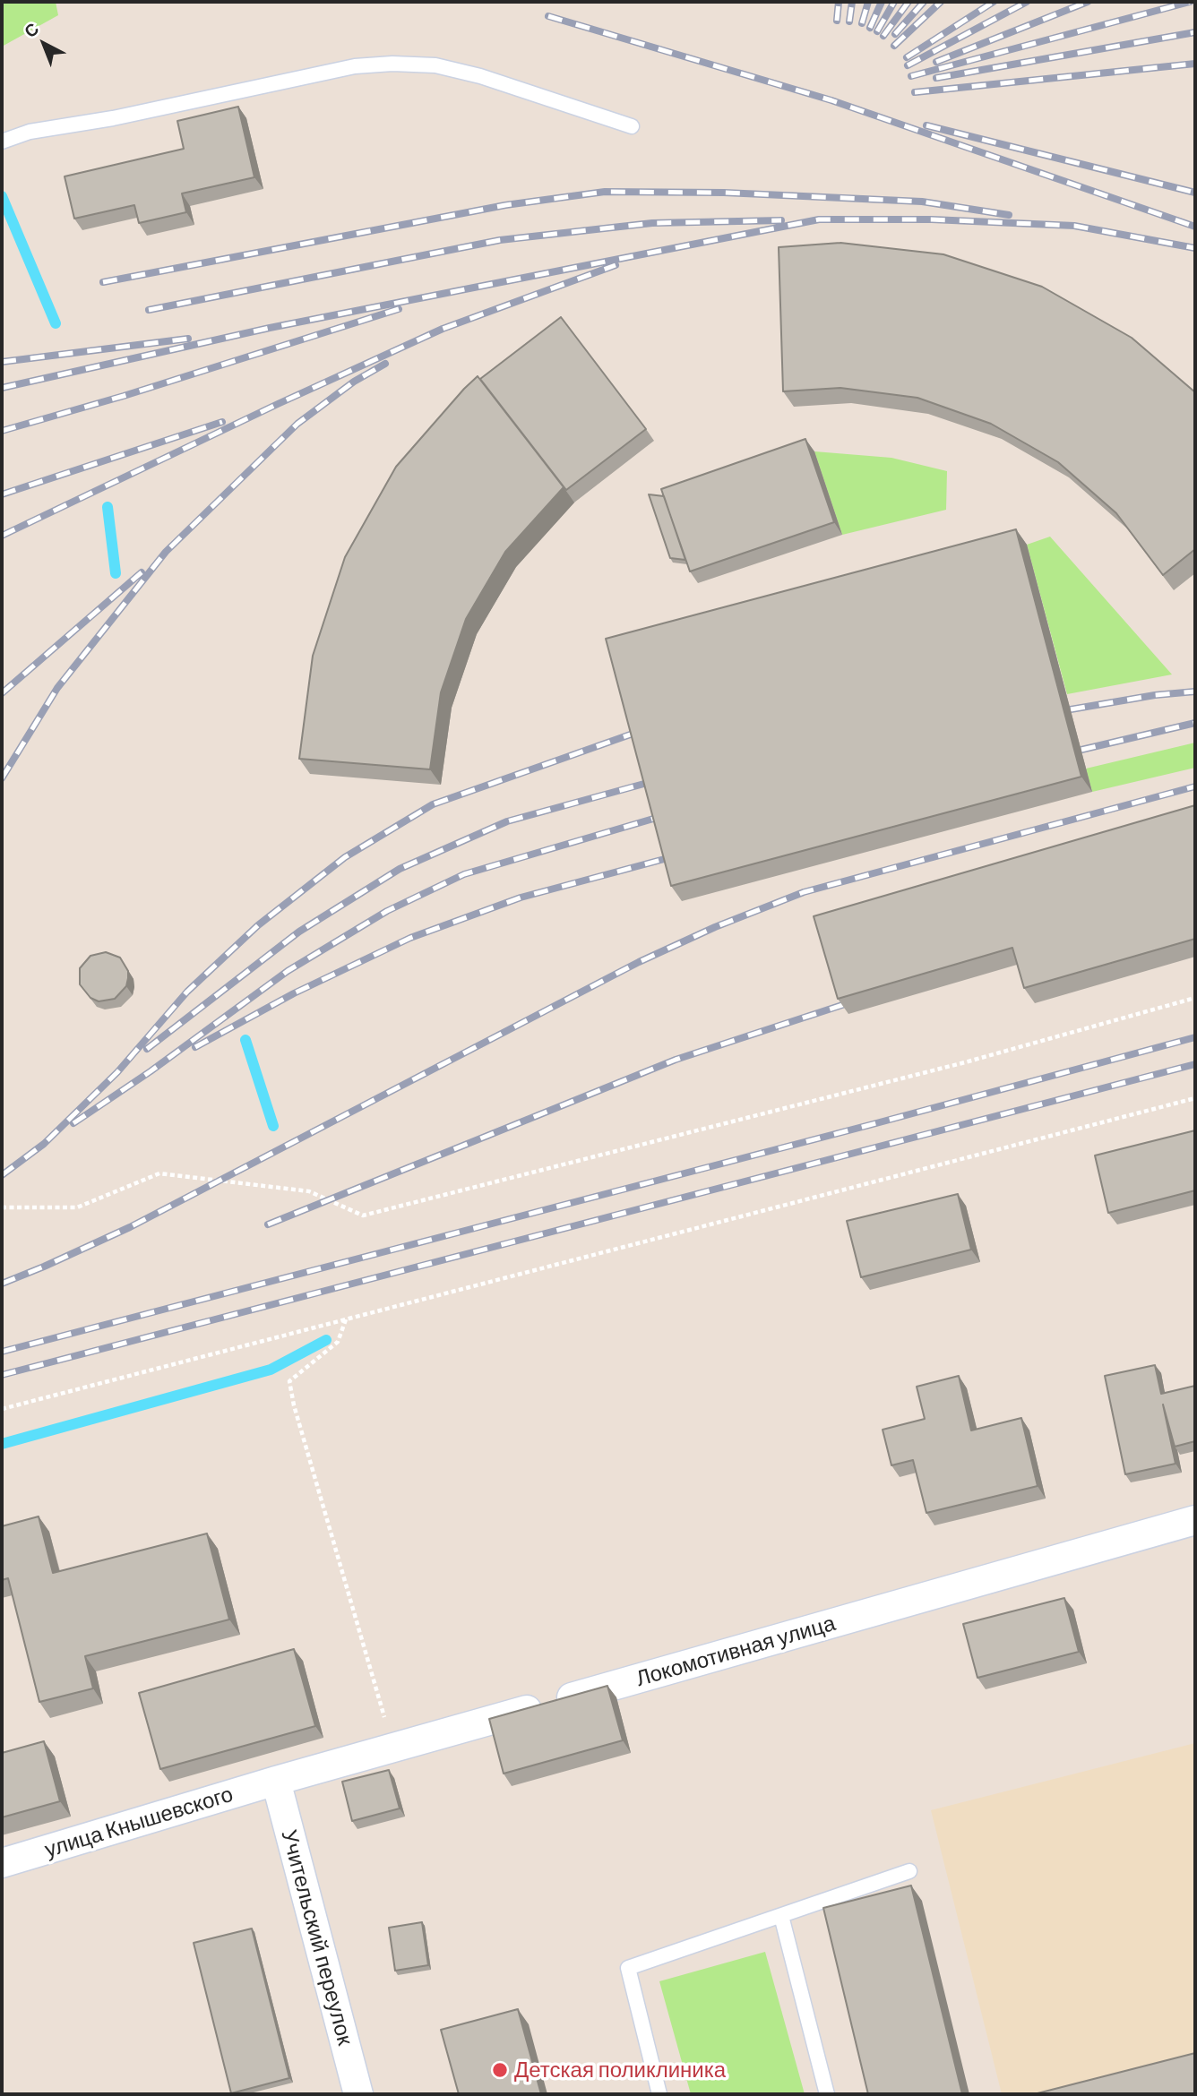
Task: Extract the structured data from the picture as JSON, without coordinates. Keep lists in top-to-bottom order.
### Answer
{
  "streets": {
    "street": ["Локомотивная улица", "улица Кнышевского", "Учительский переулок"]
  },
  "crossings": [
    ["Локомотивная улица", "улица Кнышевского"],
    ["Локомотивная улица", "Учительский переулок"],
    ["улица Кнышевского", "Учительский переулок"]
  ],
  "places": ["Детская поликлиника"],
  "north": "top left"
}
